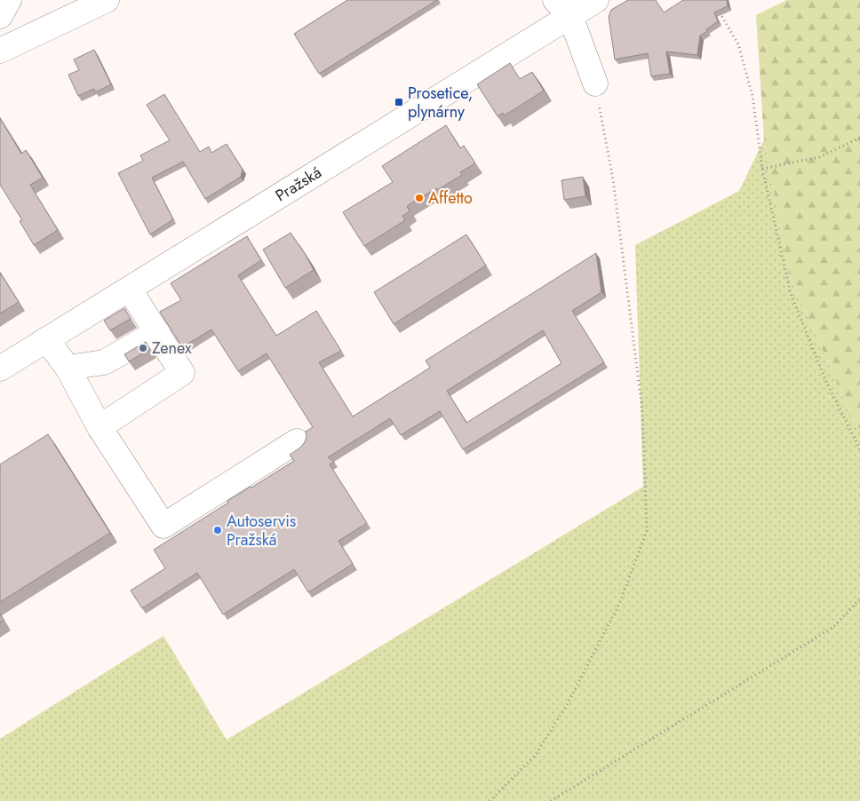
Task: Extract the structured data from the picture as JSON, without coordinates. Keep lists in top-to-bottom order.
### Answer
{
  "streets": {
    "street": ["Pražská"]
  },
  "places": {
    "transit": ["Prosetice, plynárny"],
    "other": ["Affetto", "Zenex", "Autoservis Pražská"]
  }
}
